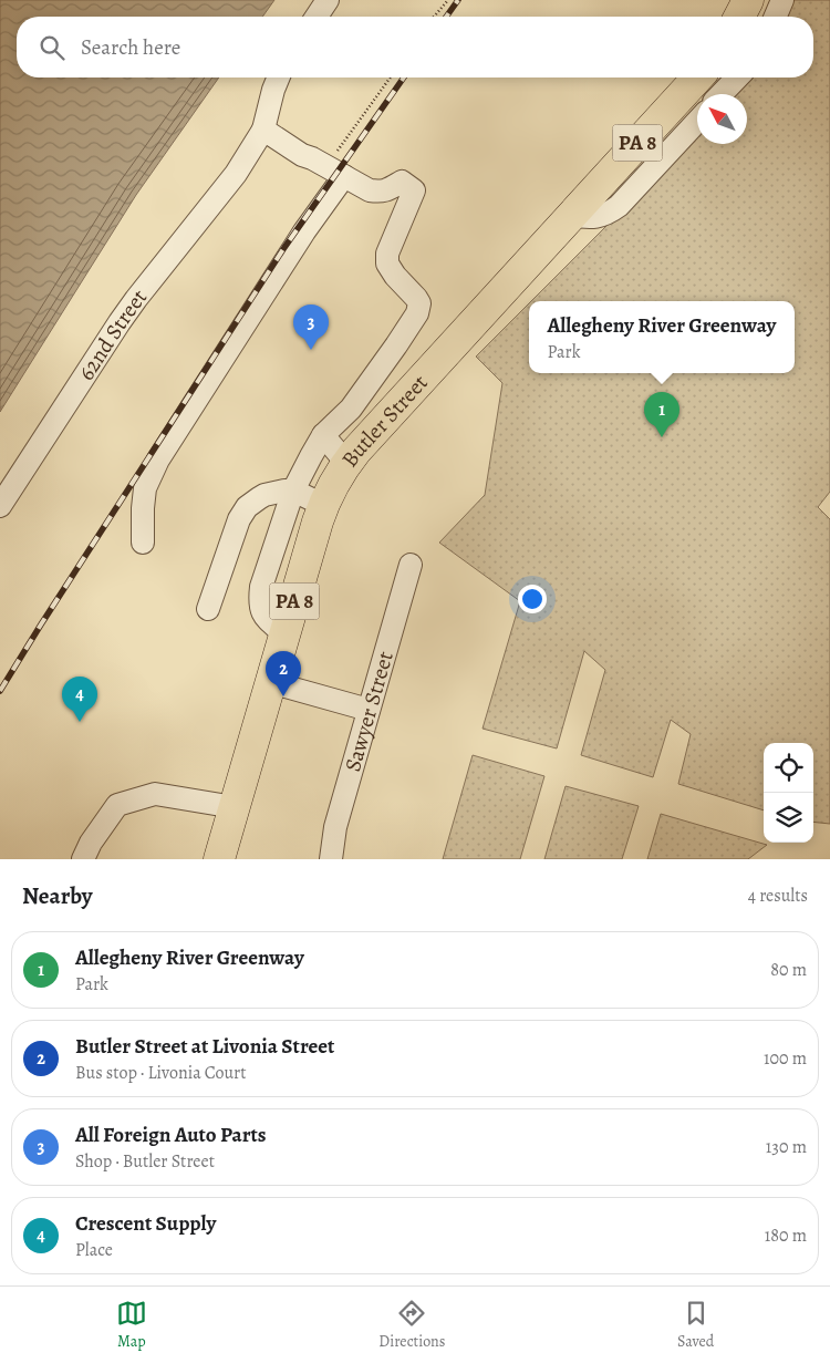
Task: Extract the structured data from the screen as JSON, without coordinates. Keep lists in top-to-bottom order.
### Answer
{
  "streets": {
    "highway": ["PA 8", "Butler Street"],
    "street": ["62nd Street", "Sawyer Street"]
  },
  "north": "top left",
  "page": {
    "search": "Search here",
    "popup": ["Allegheny River Greenway", "Park"],
    "pins": [
      "3",
      "1",
      "2",
      "4"
    ],
    "heading": ["Nearby", "4 results"],
    "list": [
      {
        "mark": "1",
        "name": "Allegheny River Greenway",
        "note": "Park",
        "value": "80 m"
      },
      {
        "mark": "2",
        "name": "Butler Street at Livonia Street",
        "note": "Bus stop · Livonia Court",
        "value": "100 m"
      },
      {
        "mark": "3",
        "name": "All Foreign Auto Parts",
        "note": "Shop · Butler Street",
        "value": "130 m"
      },
      {
        "mark": "4",
        "name": "Crescent Supply",
        "note": "Place",
        "value": "180 m"
      }
    ],
    "nav": ["Map", "Directions", "Saved"]
  }
}
